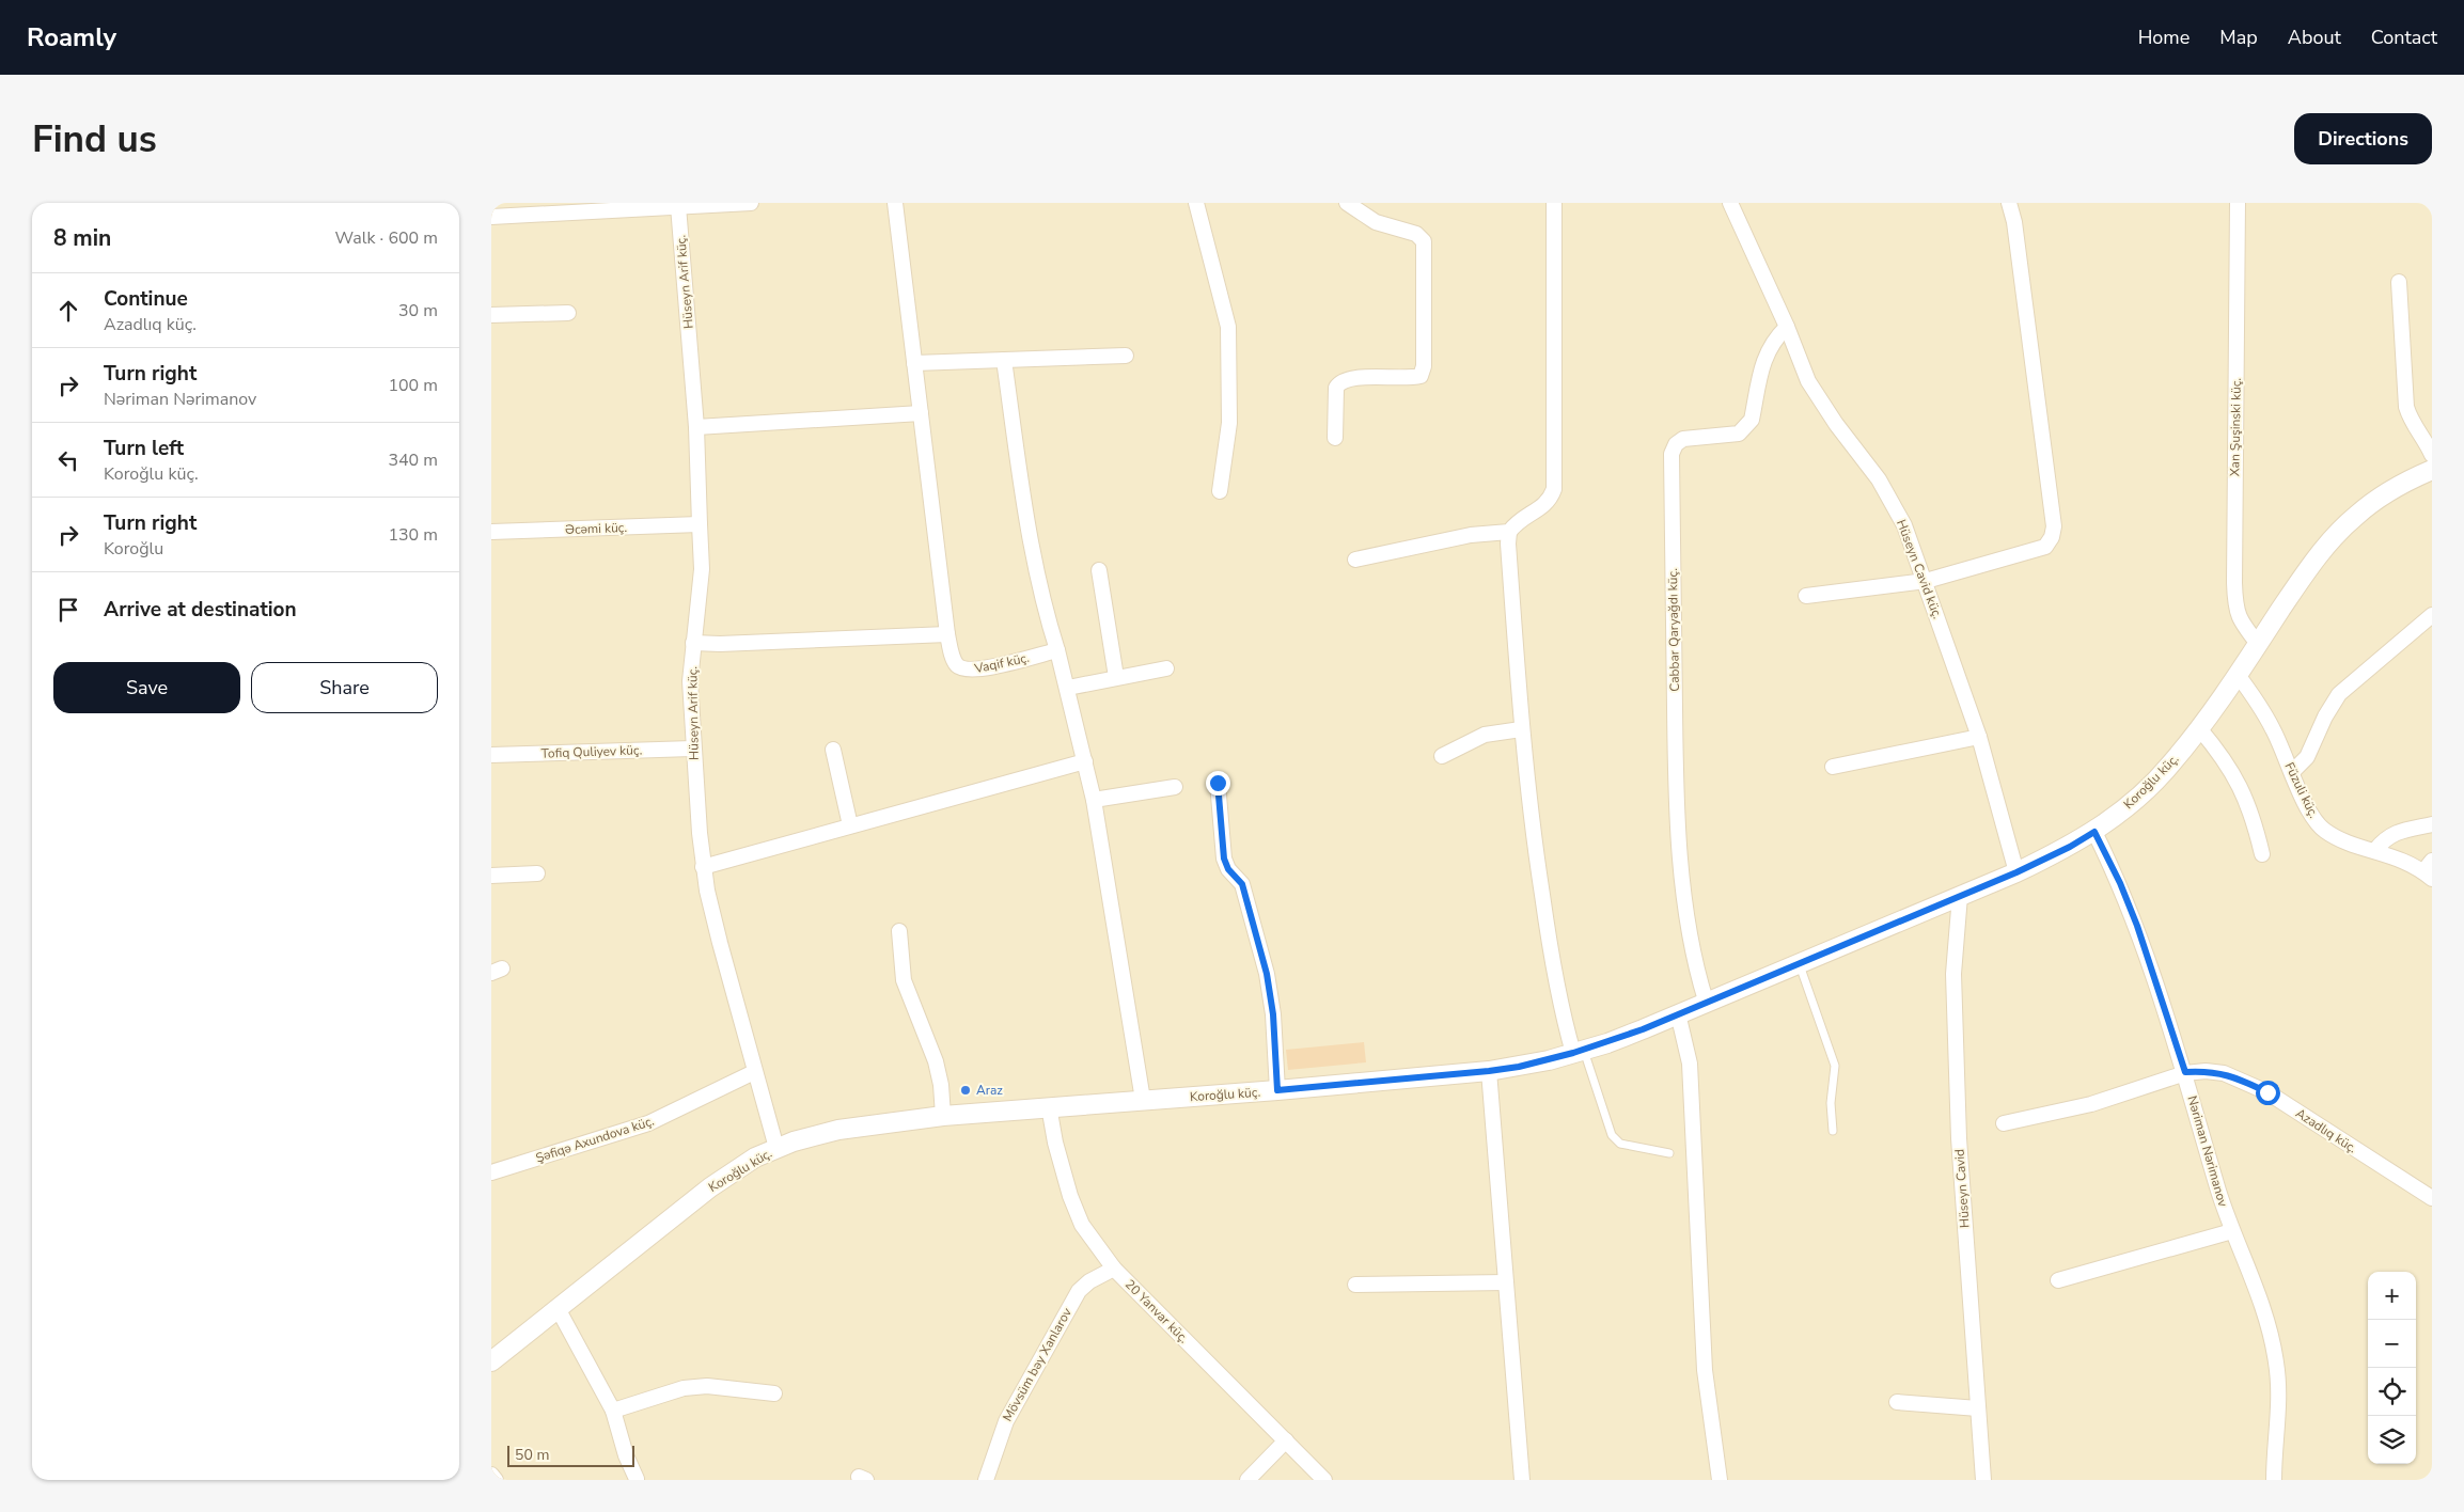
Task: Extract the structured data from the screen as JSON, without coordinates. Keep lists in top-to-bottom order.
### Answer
{
  "streets": {
    "street": [
      "Hüseyn Arif küç.",
      "Xan Şuşinski küç.",
      "Əcəmi küç.",
      "Hüseyn Cavid küç.",
      "Cabbar Qaryağdı küç.",
      "Vaqif küç.",
      "Tofiq Quliyev küç.",
      "Koroğlu küç.",
      "Füzuli küç.",
      "Azadlıq küç.",
      "Şəfiqə Axundova küç.",
      "Nəriman Nərimanov",
      "Hüseyn Cavid",
      "20 Yanvar küç.",
      "Mövsüm bəy Xanlarov"
    ]
  },
  "crossings": [
    ["Hüseyn Arif küç.", "Əcəmi küç."],
    ["Hüseyn Arif küç.", "Tofiq Quliyev küç."],
    ["Hüseyn Arif küç.", "Koroğlu küç."],
    ["Hüseyn Arif küç.", "Şəfiqə Axundova küç."],
    ["Xan Şuşinski küç.", "Koroğlu küç."],
    ["Hüseyn Cavid küç.", "Cabbar Qaryağdı küç."],
    ["Hüseyn Cavid küç.", "Koroğlu küç."],
    ["Cabbar Qaryağdı küç.", "Koroğlu küç."],
    ["Koroğlu küç.", "Füzuli küç."],
    ["Koroğlu küç.", "Nəriman Nərimanov"],
    ["Koroğlu küç.", "Hüseyn Cavid"],
    ["Koroğlu küç.", "20 Yanvar küç."],
    ["Azadlıq küç.", "Nəriman Nərimanov"],
    ["20 Yanvar küç.", "Mövsüm bəy Xanlarov"]
  ],
  "places": ["Araz"],
  "scale_bar": "50 m",
  "page": {
    "header": "Roamly",
    "nav": [
      "Home",
      "Map",
      "About",
      "Contact"
    ],
    "buttons": [
      "Directions",
      ["Save", "Share"]
    ],
    "title": "Find us",
    "heading": ["8 min", "Walk · 600 m"],
    "list": [
      ["Continue", "Azadlıq küç.", "30 m"],
      ["Turn right", "Nəriman Nərimanov", "100 m"],
      ["Turn left", "Koroğlu küç.", "340 m"],
      ["Turn right", "Koroğlu", "130 m"],
      "Arrive at destination"
    ],
    "map_buttons": ["+", "−"],
    "scale": "50 m"
  }
}
